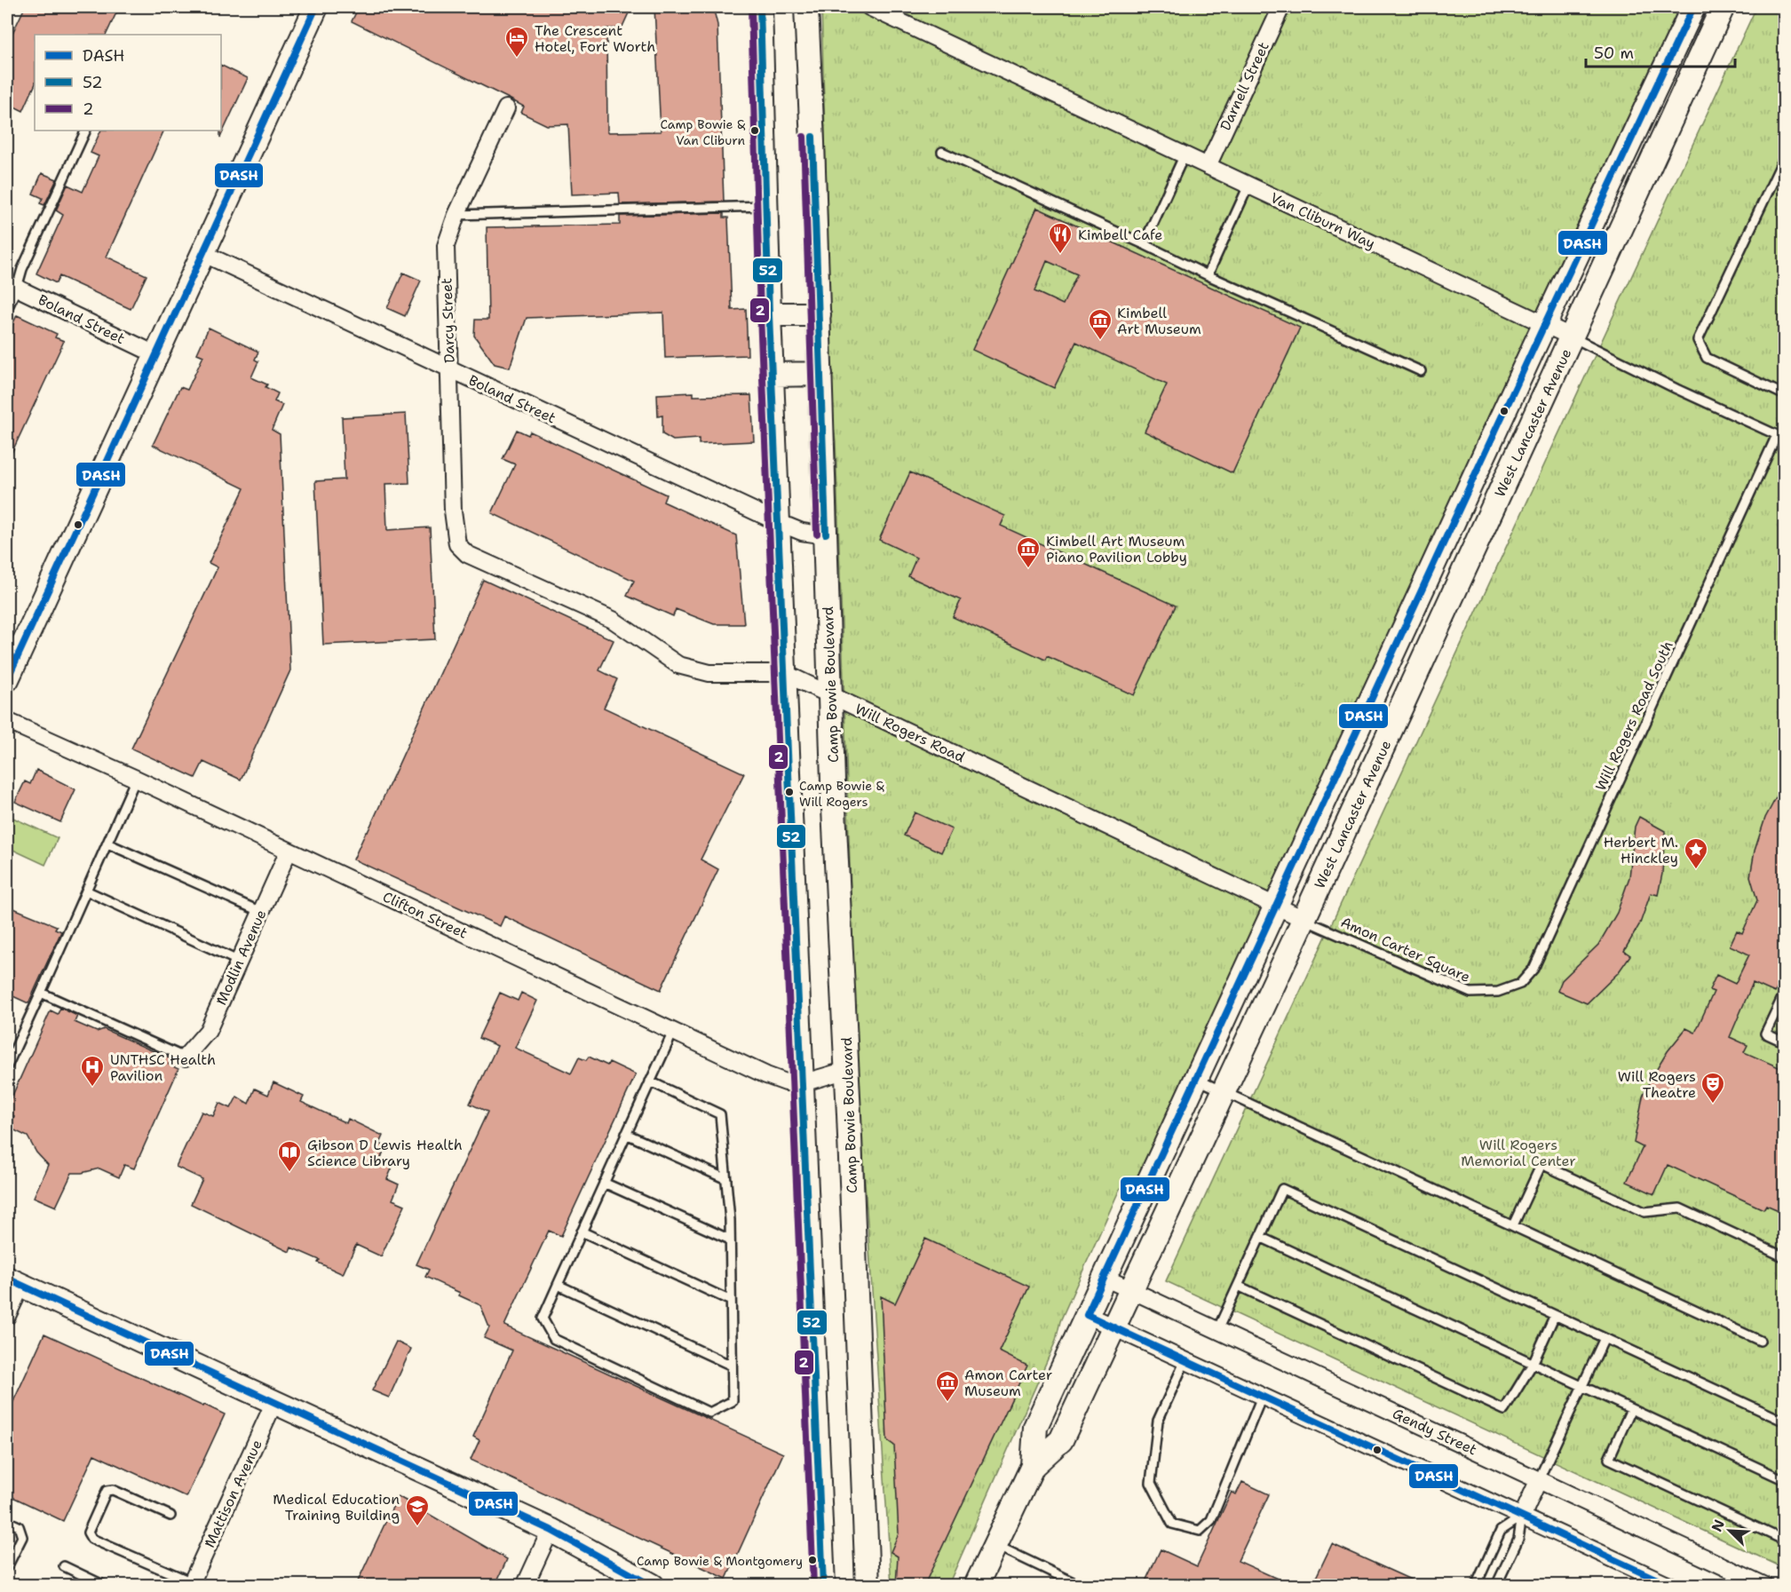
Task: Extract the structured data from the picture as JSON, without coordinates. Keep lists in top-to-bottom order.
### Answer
{
  "streets": {
    "main road": ["West Lancaster Avenue", "Camp Bowie Boulevard"],
    "street": [
      "Darnell Street",
      "Van Cliburn Way",
      "Boland Street",
      "Darcy Street",
      "Will Rogers Road",
      "Clifton Street",
      "Modlin Avenue",
      "Gendy Street",
      "Mattison Avenue"
    ],
    "lane": ["Will Rogers Road South", "Amon Carter Square"]
  },
  "crossings": [
    ["Darnell Street", "Van Cliburn Way"],
    ["Van Cliburn Way", "West Lancaster Avenue"],
    ["Van Cliburn Way", "Will Rogers Road South"],
    ["Boland Street", "Darcy Street"],
    ["Boland Street", "Camp Bowie Boulevard"],
    ["Darcy Street", "Will Rogers Road"],
    ["West Lancaster Avenue", "Will Rogers Road"],
    ["West Lancaster Avenue", "Amon Carter Square"],
    ["West Lancaster Avenue", "Gendy Street"],
    ["Camp Bowie Boulevard", "Will Rogers Road"],
    ["Camp Bowie Boulevard", "Clifton Street"],
    ["Will Rogers Road South", "Amon Carter Square"],
    ["Will Rogers Road", "Amon Carter Square"],
    ["Clifton Street", "Modlin Avenue"]
  ],
  "parks": ["Will Rogers Memorial Center"],
  "places": {
    "hotel": ["The Crescent Hotel, Fort Worth"],
    "other": ["Camp Bowie & Van Cliburn", "Camp Bowie & Will Rogers", "Camp Bowie & Montgomery"],
    "restaurant": ["Kimbell Cafe"],
    "museum": ["Kimbell Art Museum", "Kimbell Art Museum Piano Pavilion Lobby", "Amon Carter Museum"],
    "place": ["Herbert M. Hinckley"],
    "hospital": ["UNTHSC Health Pavilion"],
    "theatre": ["Will Rogers Theatre"],
    "library": ["Gibson D Lewis Health Science Library"],
    "school or university": ["Medical Education Training Building"]
  },
  "lines": ["transit line DASH", "transit line 52", "transit line 2"],
  "legend": ["DASH", "52", "2"],
  "scale_bar": "50 m",
  "north": "top left"
}
